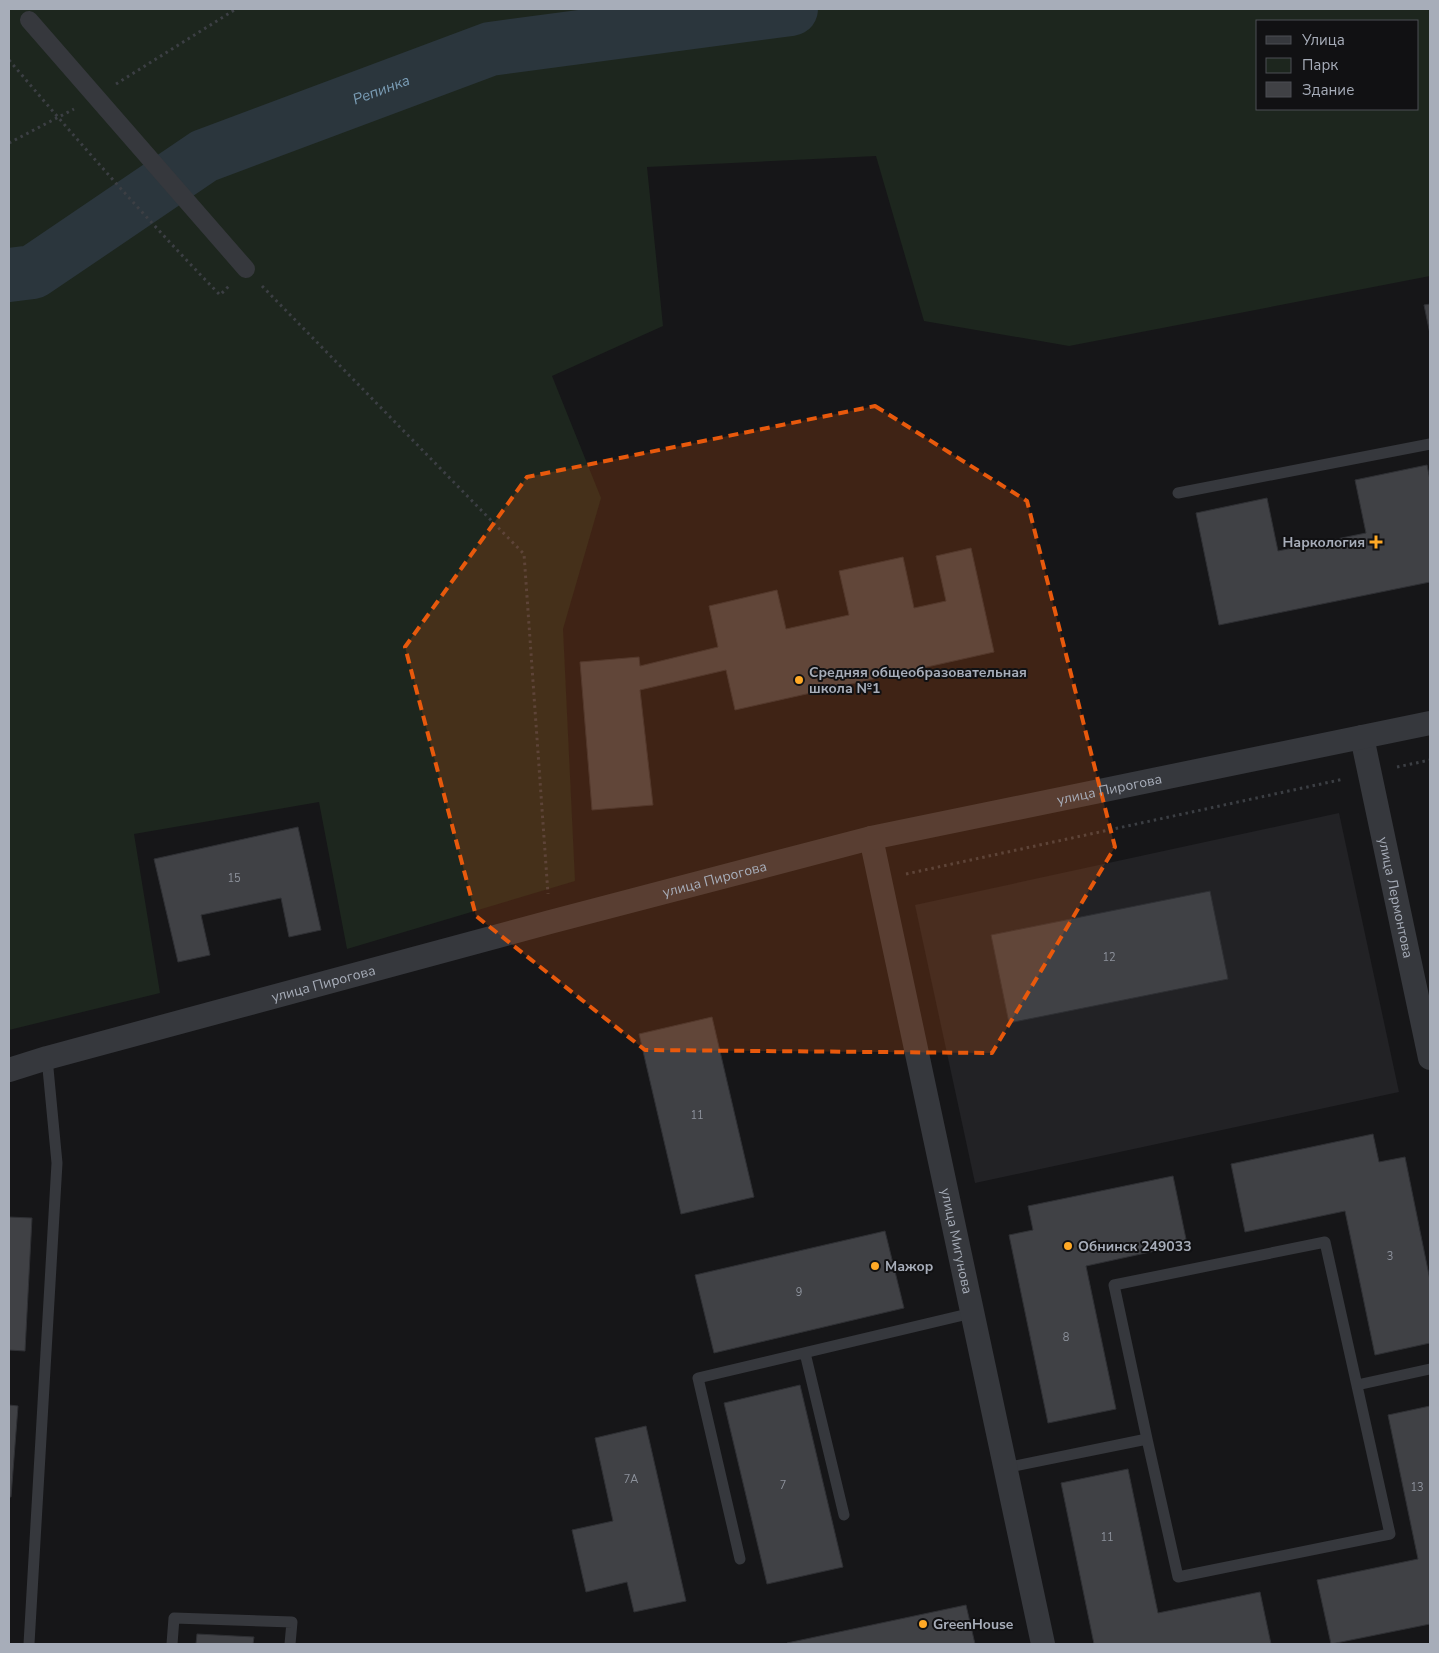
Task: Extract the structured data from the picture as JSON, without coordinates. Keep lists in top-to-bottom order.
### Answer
{
  "streets": {
    "street": ["улица Пирогова", "улица Лермонтова", "улица Мигунова"]
  },
  "crossings": [
    ["улица Пирогова", "улица Лермонтова"],
    ["улица Пирогова", "улица Мигунова"]
  ],
  "water": ["Репинка"],
  "places": {
    "health": ["Наркология"],
    "other": [
      "Средняя общеобразовательная школа №1",
      "Обнинск 249033",
      "Мажор",
      "GreenHouse"
    ]
  },
  "house_numbers": [
    "15",
    "12",
    "11",
    "3",
    "9",
    "8",
    "7А",
    "7",
    "13",
    "11"
  ],
  "legend": ["Улица", "Парк", "Здание"]
}
